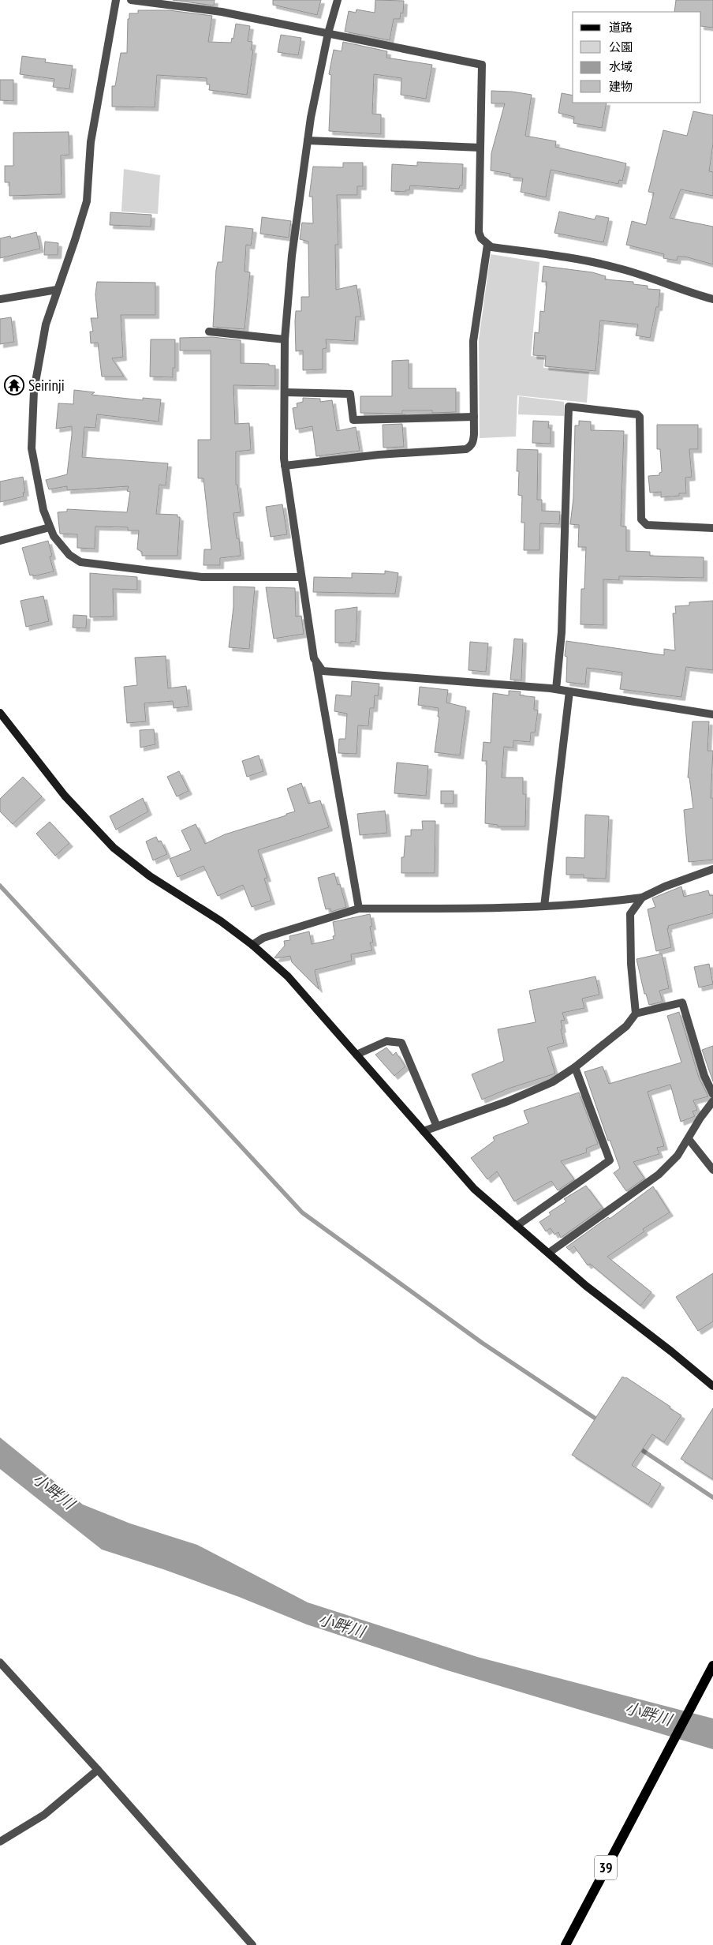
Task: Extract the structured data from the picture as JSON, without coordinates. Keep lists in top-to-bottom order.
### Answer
{
  "streets": {
    "main road": ["39"]
  },
  "water": ["小畔川"],
  "places": {
    "temple": ["Seirinji"]
  },
  "legend": [
    "道路",
    "公園",
    "水域",
    "建物"
  ]
}
